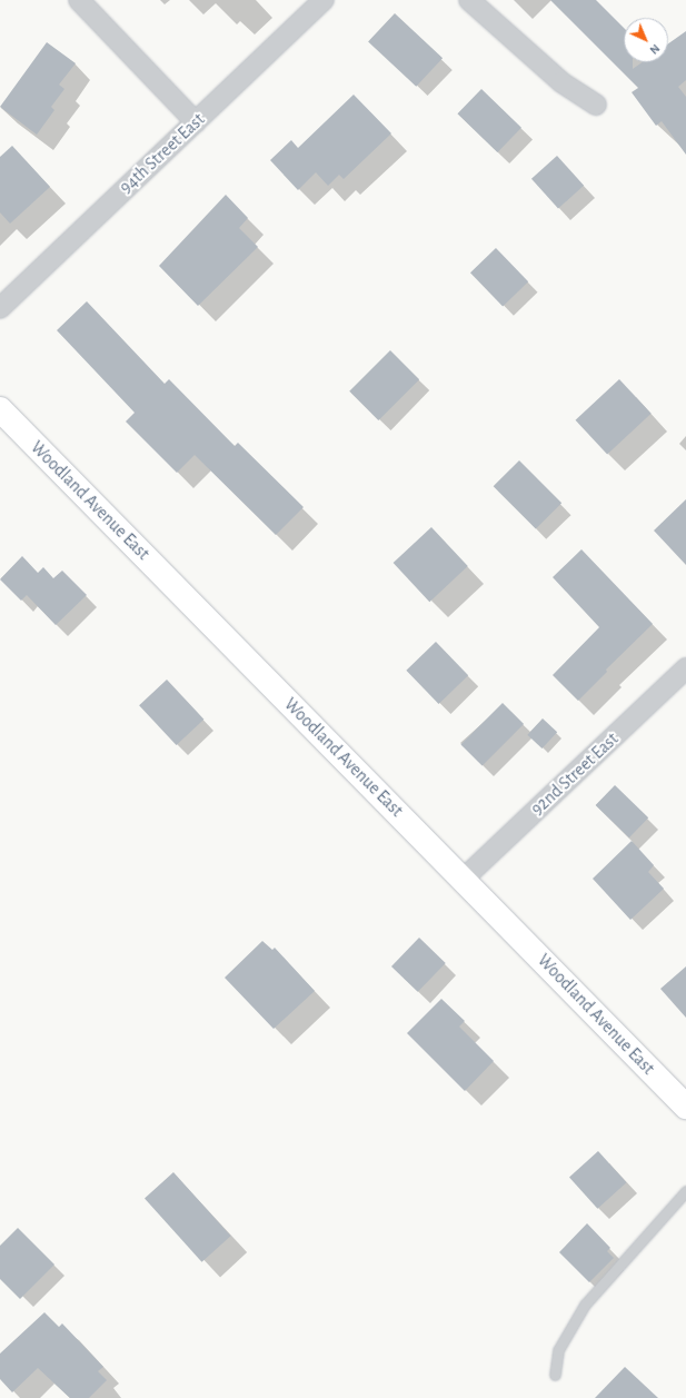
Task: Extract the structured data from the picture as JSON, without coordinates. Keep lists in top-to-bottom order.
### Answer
{
  "streets": {
    "street": ["94th Street East", "Woodland Avenue East", "92nd Street East"]
  },
  "crossings": [
    ["Woodland Avenue East", "92nd Street East"]
  ],
  "north": "bottom right"
}
